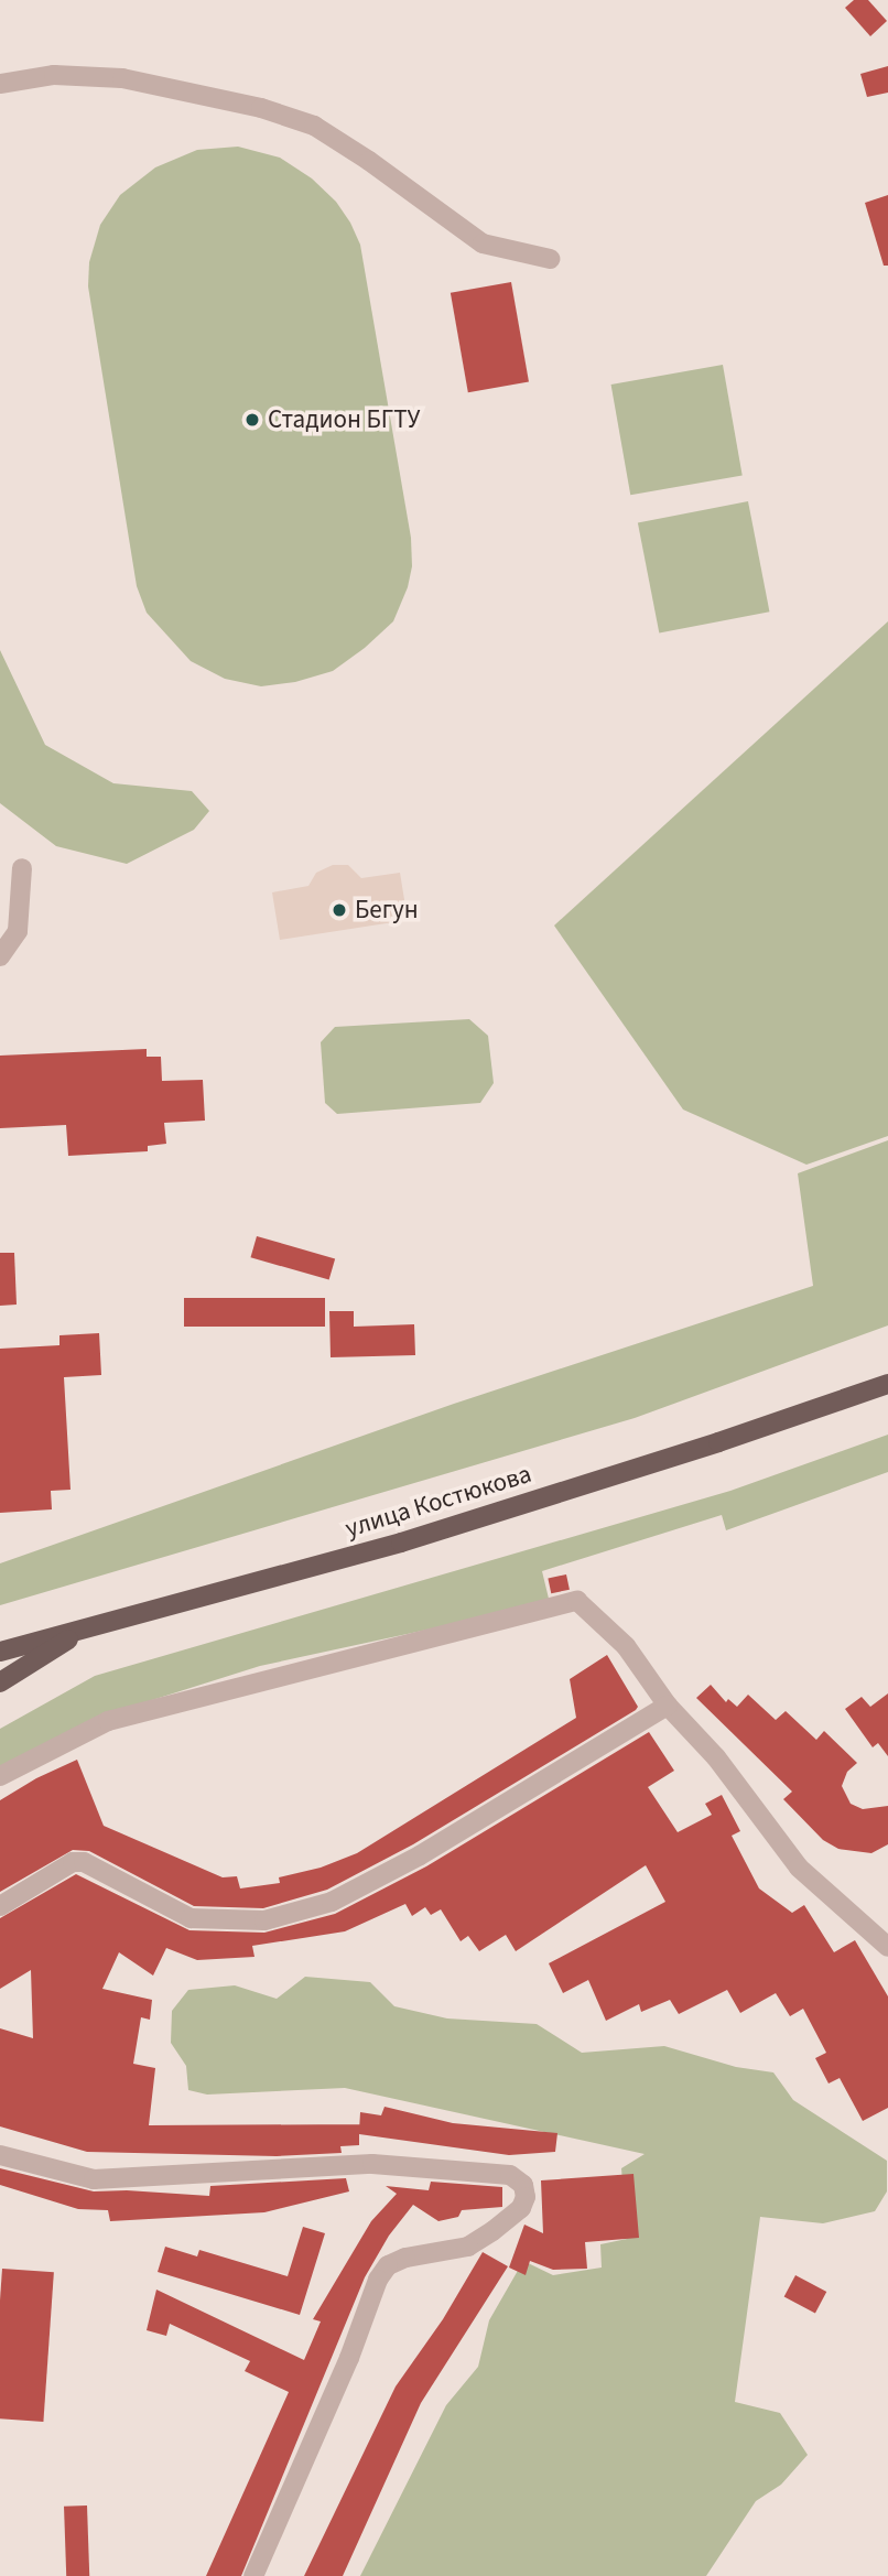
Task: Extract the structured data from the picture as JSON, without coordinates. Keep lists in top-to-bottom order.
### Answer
{
  "streets": {
    "main road": ["улица Костюкова"]
  },
  "places": ["Стадион БГТУ", "Бегун"]
}
